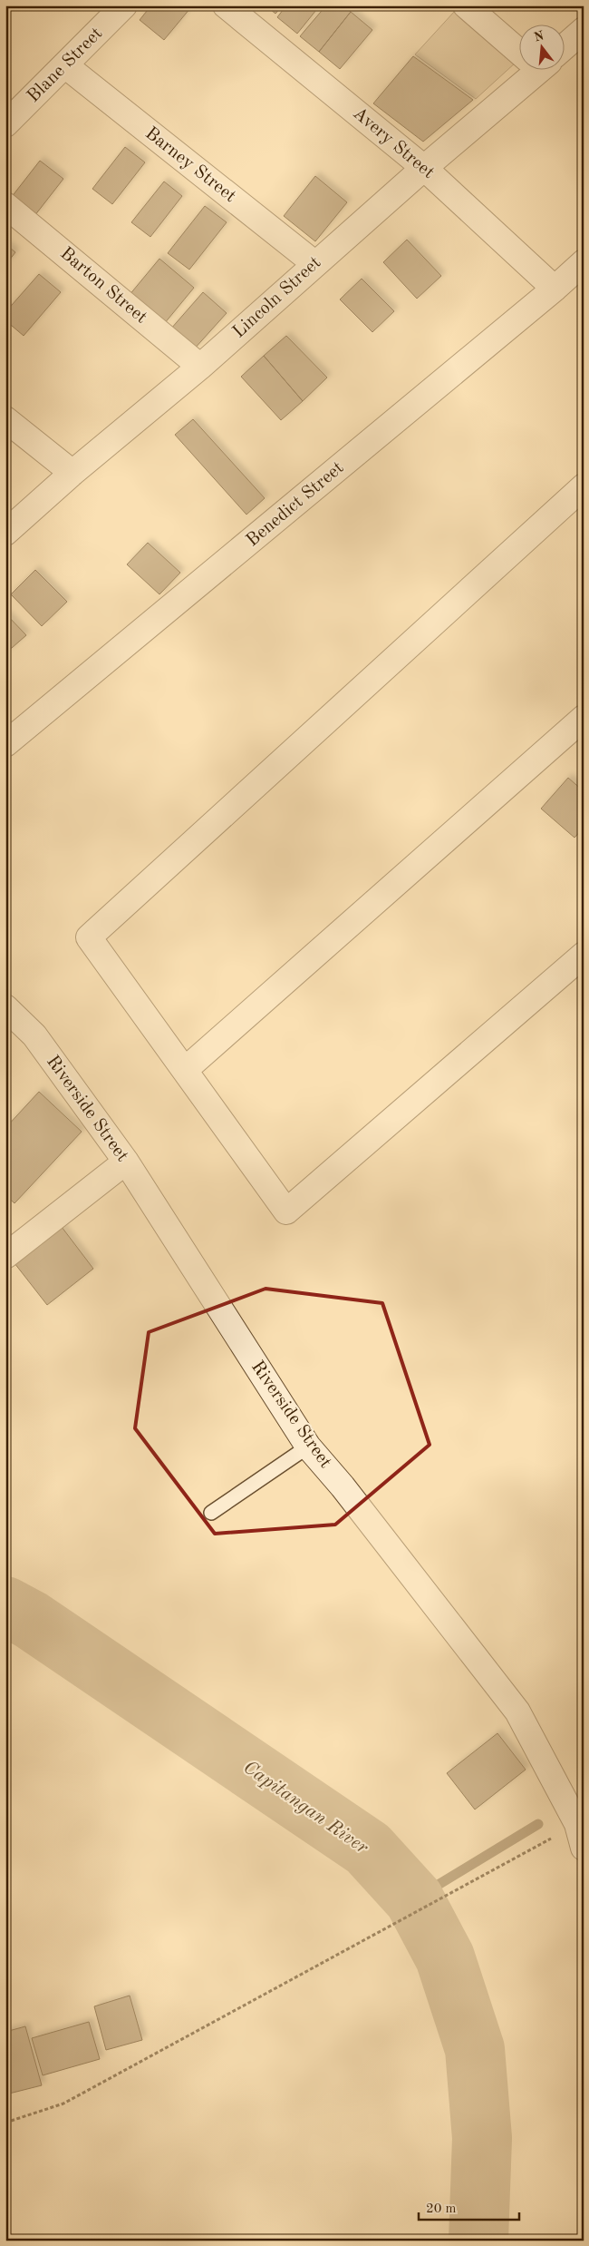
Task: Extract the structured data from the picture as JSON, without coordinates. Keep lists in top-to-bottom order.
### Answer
{
  "streets": {
    "street": [
      "Blane Street",
      "Avery Street",
      "Barney Street",
      "Barton Street",
      "Lincoln Street",
      "Benedict Street",
      "Riverside Street"
    ]
  },
  "crossings": [
    ["Blane Street", "Barney Street"],
    ["Avery Street", "Lincoln Street"],
    ["Avery Street", "Benedict Street"],
    ["Barney Street", "Lincoln Street"],
    ["Barton Street", "Lincoln Street"]
  ],
  "water": ["Capitangan River"],
  "scale_bar": "20 m",
  "north": "top"
}
